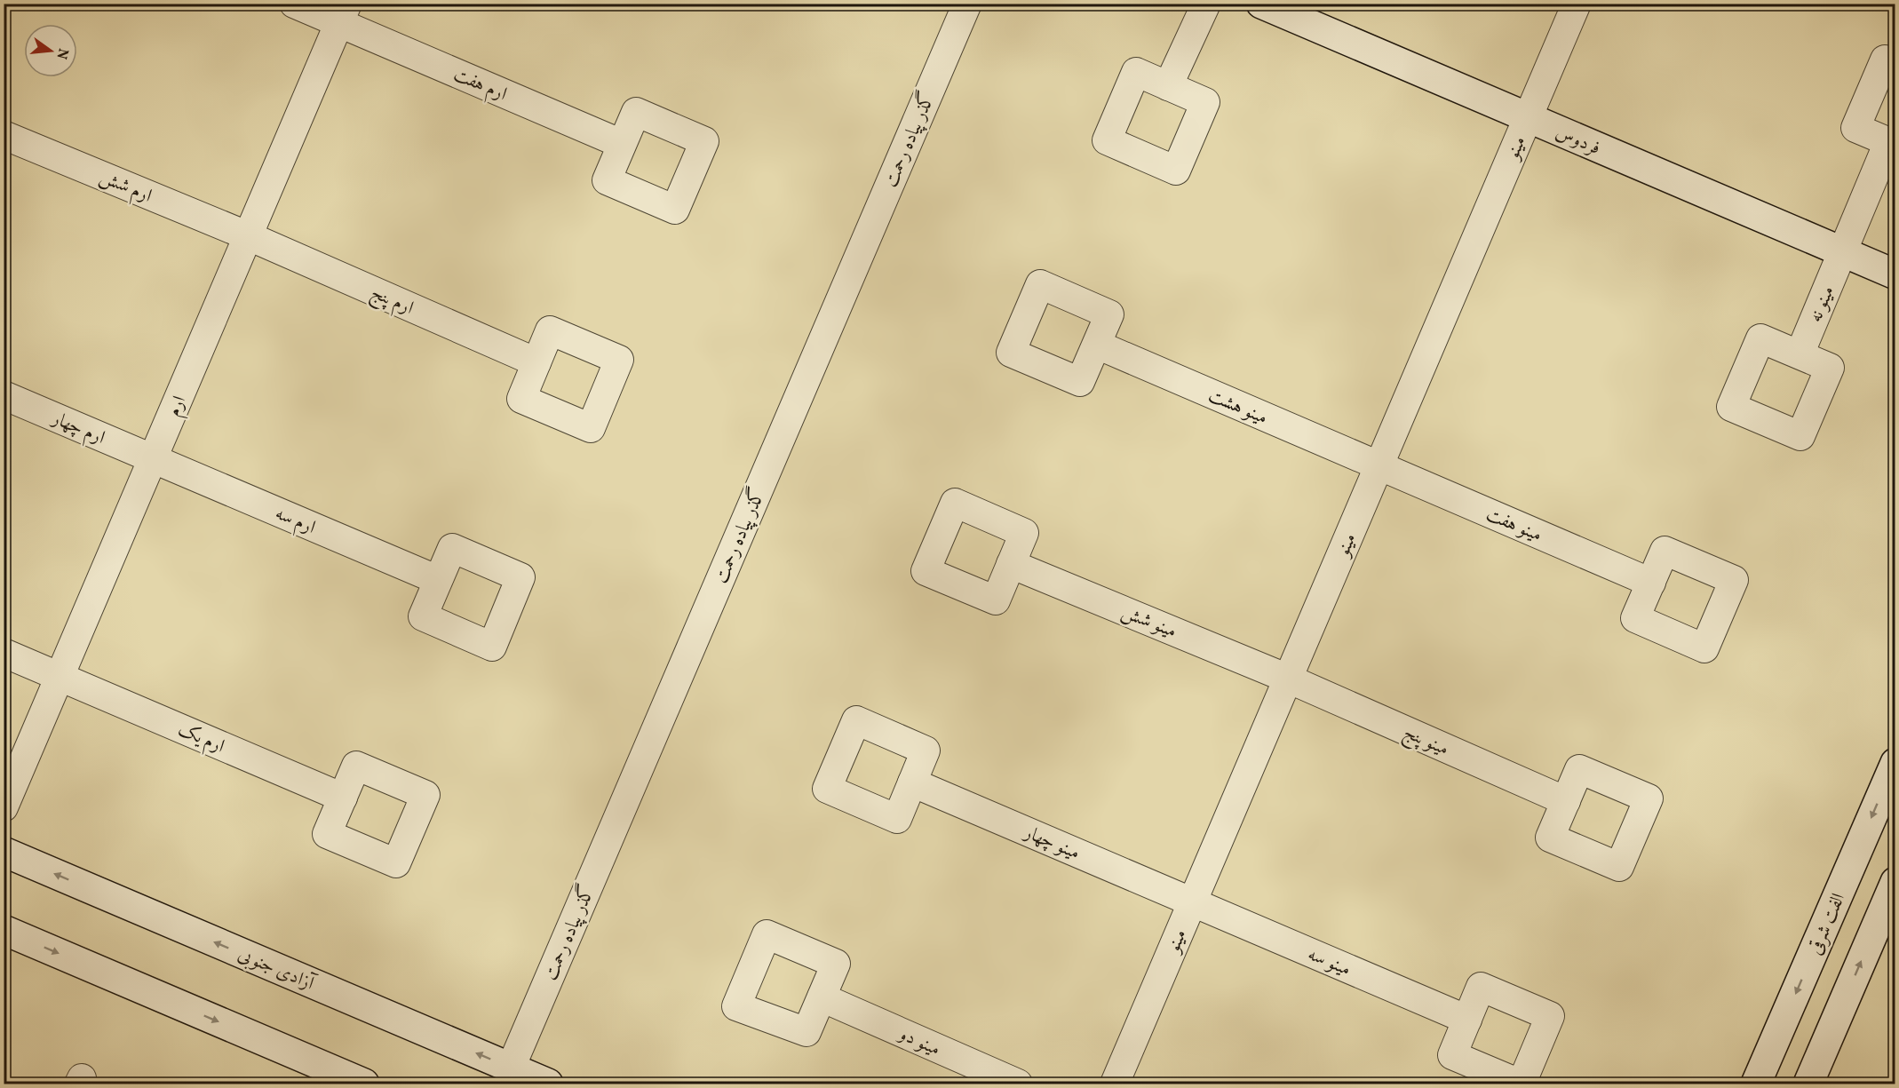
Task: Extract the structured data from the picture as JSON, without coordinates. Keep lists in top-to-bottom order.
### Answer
{
  "streets": {
    "main road": ["فردوس", "الفت شرقی", "آزادی جنوبی"],
    "street": [
      "ارم هفت",
      "گذر پیاده رحمت",
      "مینو",
      "ارم شش",
      "ارم پنج",
      "مینو نه",
      "ارم",
      "مینو هشت",
      "ارم چهار",
      "ارم سه",
      "مینو هفت",
      "مینو شش",
      "ارم یک",
      "مینو پنج",
      "مینو چهار",
      "مینو سه",
      "مینو دو"
    ]
  },
  "crossings": [
    ["ارم هفت", "ارم"],
    ["گذر پیاده رحمت", "آزادی جنوبی"],
    ["فردوس", "مینو"],
    ["فردوس", "مینو نه"],
    ["مینو", "مینو هشت"],
    ["مینو", "مینو هفت"],
    ["مینو", "مینو شش"],
    ["مینو", "مینو پنج"],
    ["مینو", "مینو چهار"],
    ["مینو", "مینو سه"],
    ["ارم شش", "ارم پنج"],
    ["ارم شش", "ارم"],
    ["ارم پنج", "ارم"],
    ["ارم", "ارم چهار"],
    ["ارم", "ارم سه"],
    ["ارم", "ارم یک"],
    ["مینو هشت", "مینو هفت"],
    ["ارم چهار", "ارم سه"],
    ["مینو شش", "مینو پنج"],
    ["مینو چهار", "مینو سه"]
  ],
  "north": "right"
}
